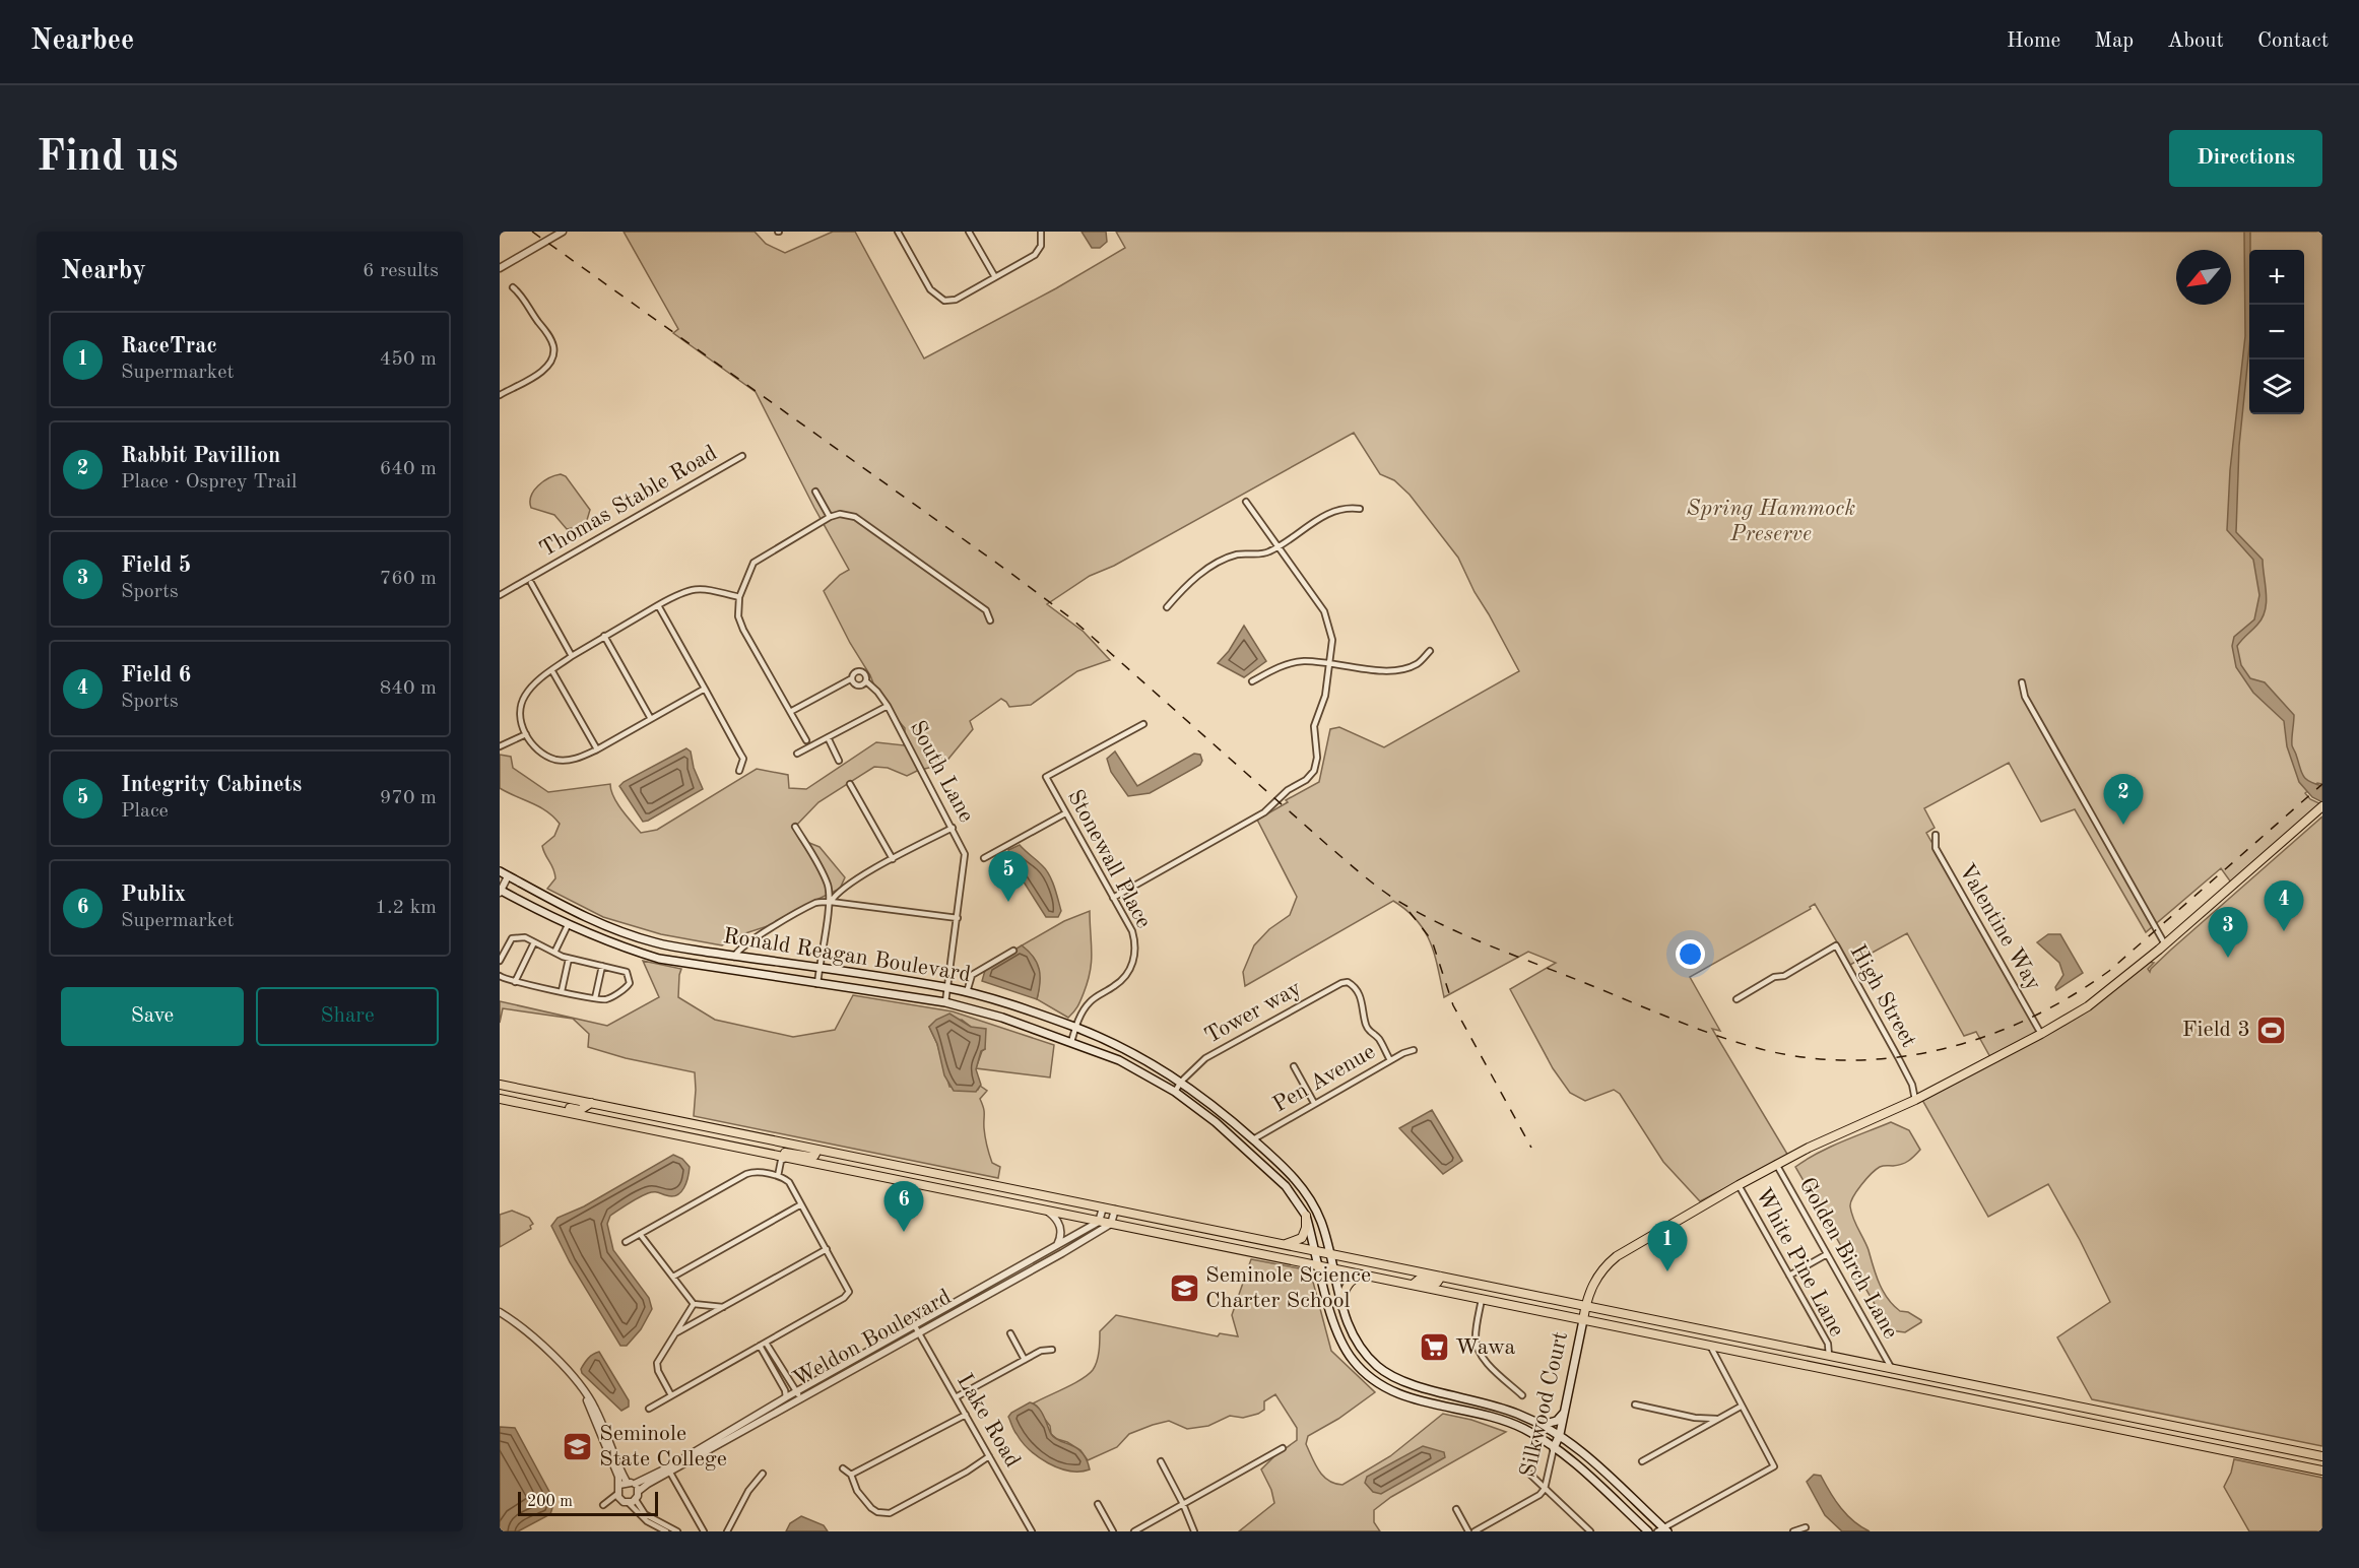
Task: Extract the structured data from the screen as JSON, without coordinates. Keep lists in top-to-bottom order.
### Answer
{
  "streets": {
    "main road": ["Ronald Reagan Boulevard", "Silkwood Court"],
    "street": [
      "Thomas Stable Road",
      "South Lane",
      "Stonewall Place",
      "Valentine Way",
      "High Street",
      "Tower way",
      "Pen Avenue",
      "Golden Birch Lane",
      "White Pine Lane",
      "Weldon Boulevard",
      "Lake Road"
    ]
  },
  "crossings": [
    ["Stonewall Place", "Ronald Reagan Boulevard"],
    ["Ronald Reagan Boulevard", "Tower way"],
    ["Ronald Reagan Boulevard", "Pen Avenue"],
    ["Ronald Reagan Boulevard", "Silkwood Court"],
    ["Tower way", "Pen Avenue"],
    ["Weldon Boulevard", "Lake Road"]
  ],
  "parks": ["Spring Hammock Preserve"],
  "places": {
    "sports": ["Field 3"],
    "school or university": ["Seminole Science Charter School", "Seminole State College"],
    "supermarket": ["Wawa"]
  },
  "scale_bar": "200 m",
  "north": "bottom left",
  "page": {
    "header": "Nearbee",
    "nav": [
      "Home",
      "Map",
      "About",
      "Contact"
    ],
    "buttons": [
      "Directions",
      ["Save", "Share"]
    ],
    "title": "Find us",
    "heading": ["Nearby", "6 results"],
    "map_buttons": ["+", "−"],
    "list": [
      {
        "mark": "1",
        "name": "RaceTrac",
        "note": "Supermarket",
        "value": "450 m"
      },
      {
        "mark": "2",
        "name": "Rabbit Pavillion",
        "note": "Place · Osprey Trail",
        "value": "640 m"
      },
      {
        "mark": "3",
        "name": "Field 5",
        "note": "Sports",
        "value": "760 m"
      },
      {
        "mark": "4",
        "name": "Field 6",
        "note": "Sports",
        "value": "840 m"
      },
      {
        "mark": "5",
        "name": "Integrity Cabinets",
        "note": "Place",
        "value": "970 m"
      },
      {
        "mark": "6",
        "name": "Publix",
        "note": "Supermarket",
        "value": "1.2 km"
      }
    ],
    "pins": [
      "2",
      "5",
      "4",
      "3",
      "6",
      "1"
    ],
    "scale": "200 m"
  }
}
